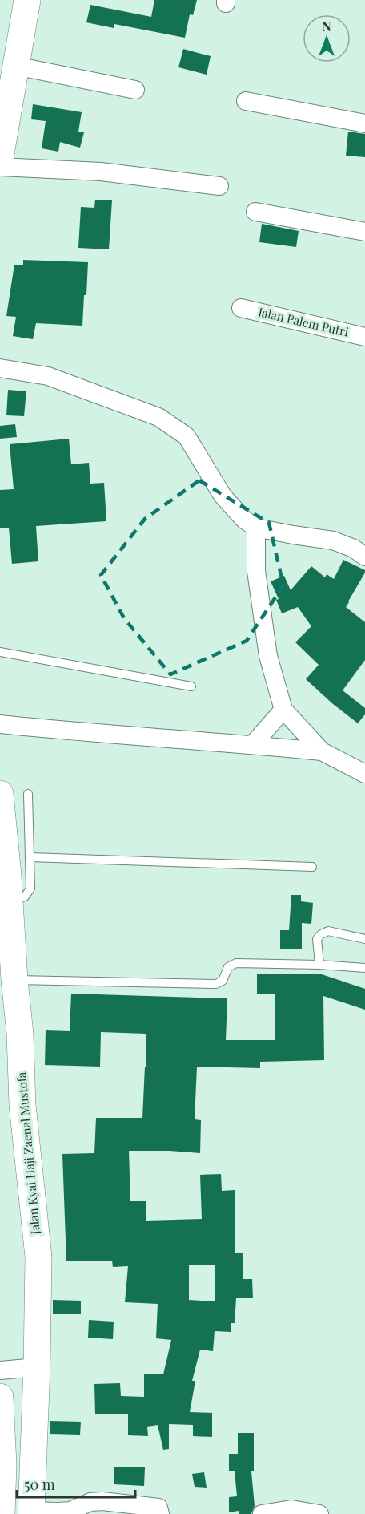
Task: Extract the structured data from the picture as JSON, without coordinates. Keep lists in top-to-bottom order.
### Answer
{
  "streets": {
    "main road": ["Jalan Kyai Haji Zaenal Mustofa"],
    "street": ["Jalan Palem Putri"]
  },
  "scale_bar": "50 m",
  "north": "top"
}
